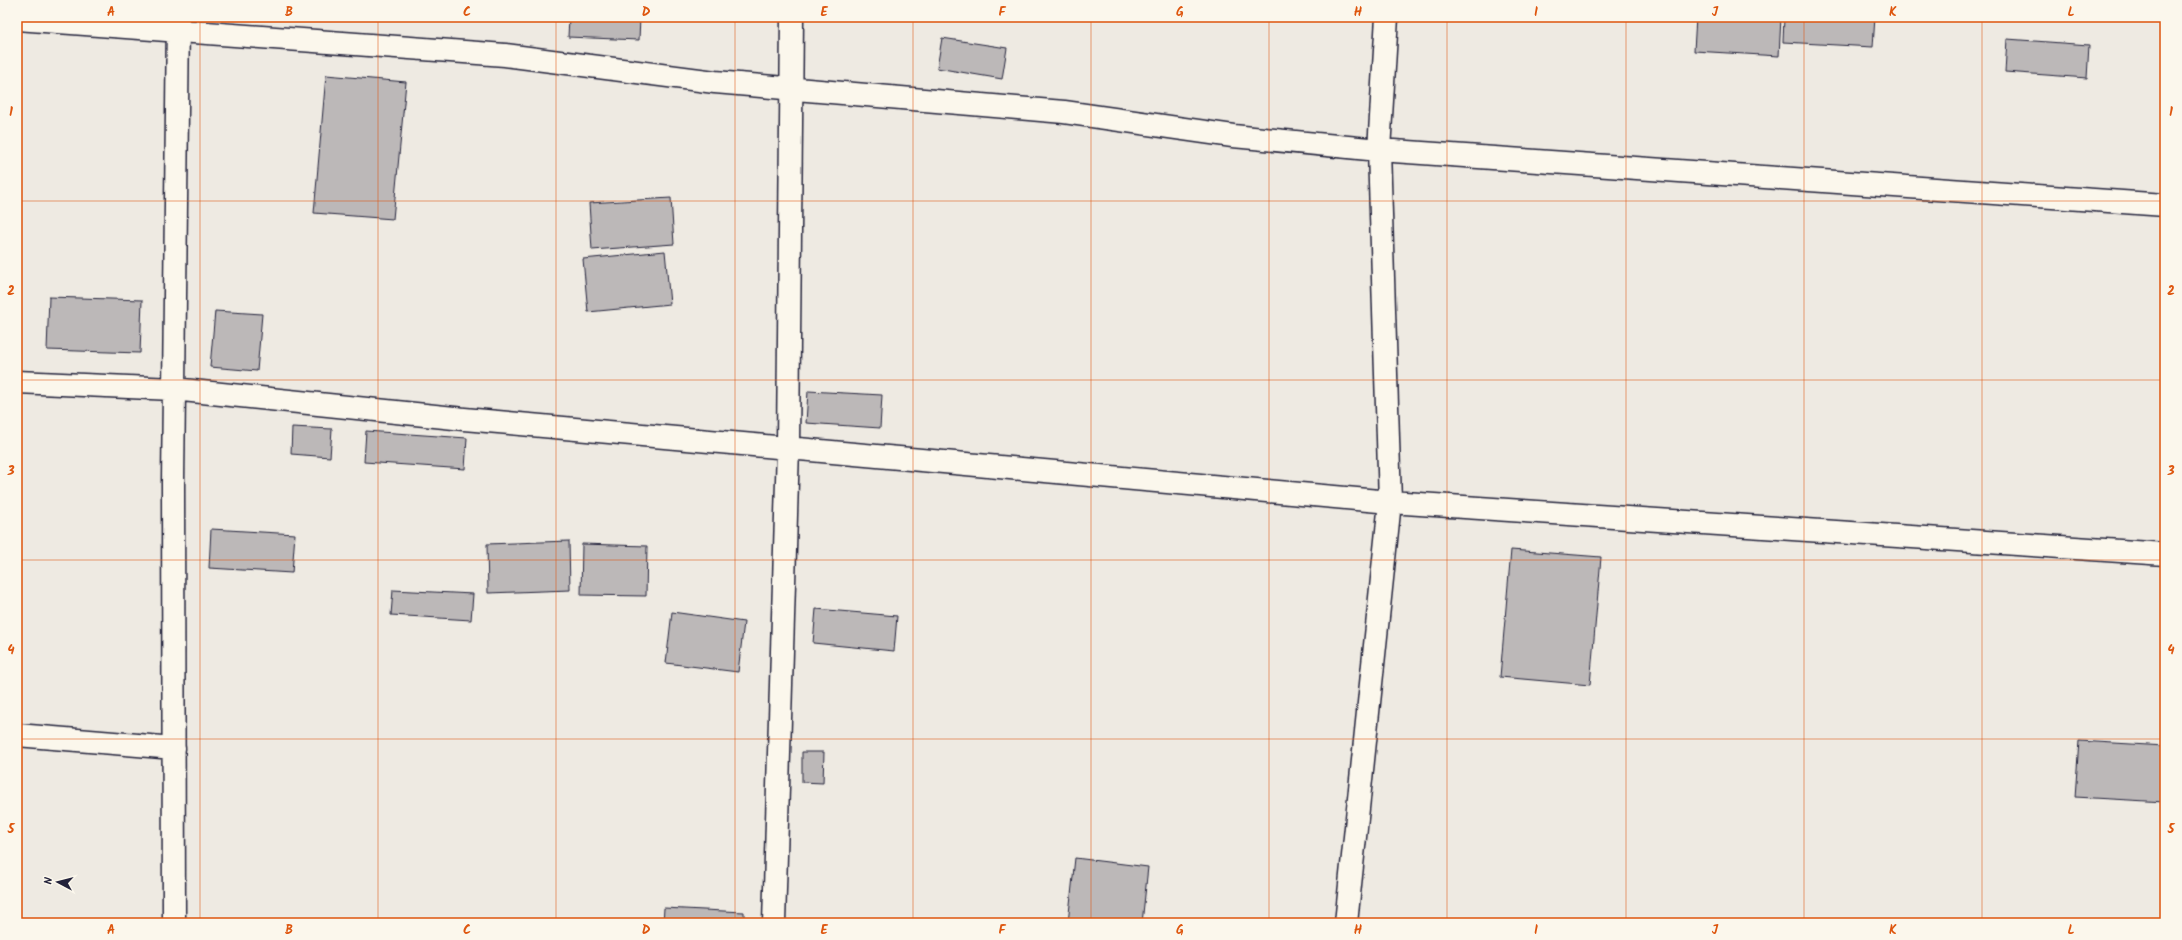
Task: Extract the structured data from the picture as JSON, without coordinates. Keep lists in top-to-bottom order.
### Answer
{
  "north": "left",
  "grid": {
    "columns": [
      "A",
      "B",
      "C",
      "D",
      "E",
      "F",
      "G",
      "H",
      "I",
      "J",
      "K",
      "L"
    ],
    "rows": [
      "1",
      "2",
      "3",
      "4",
      "5"
    ]
  }
}
